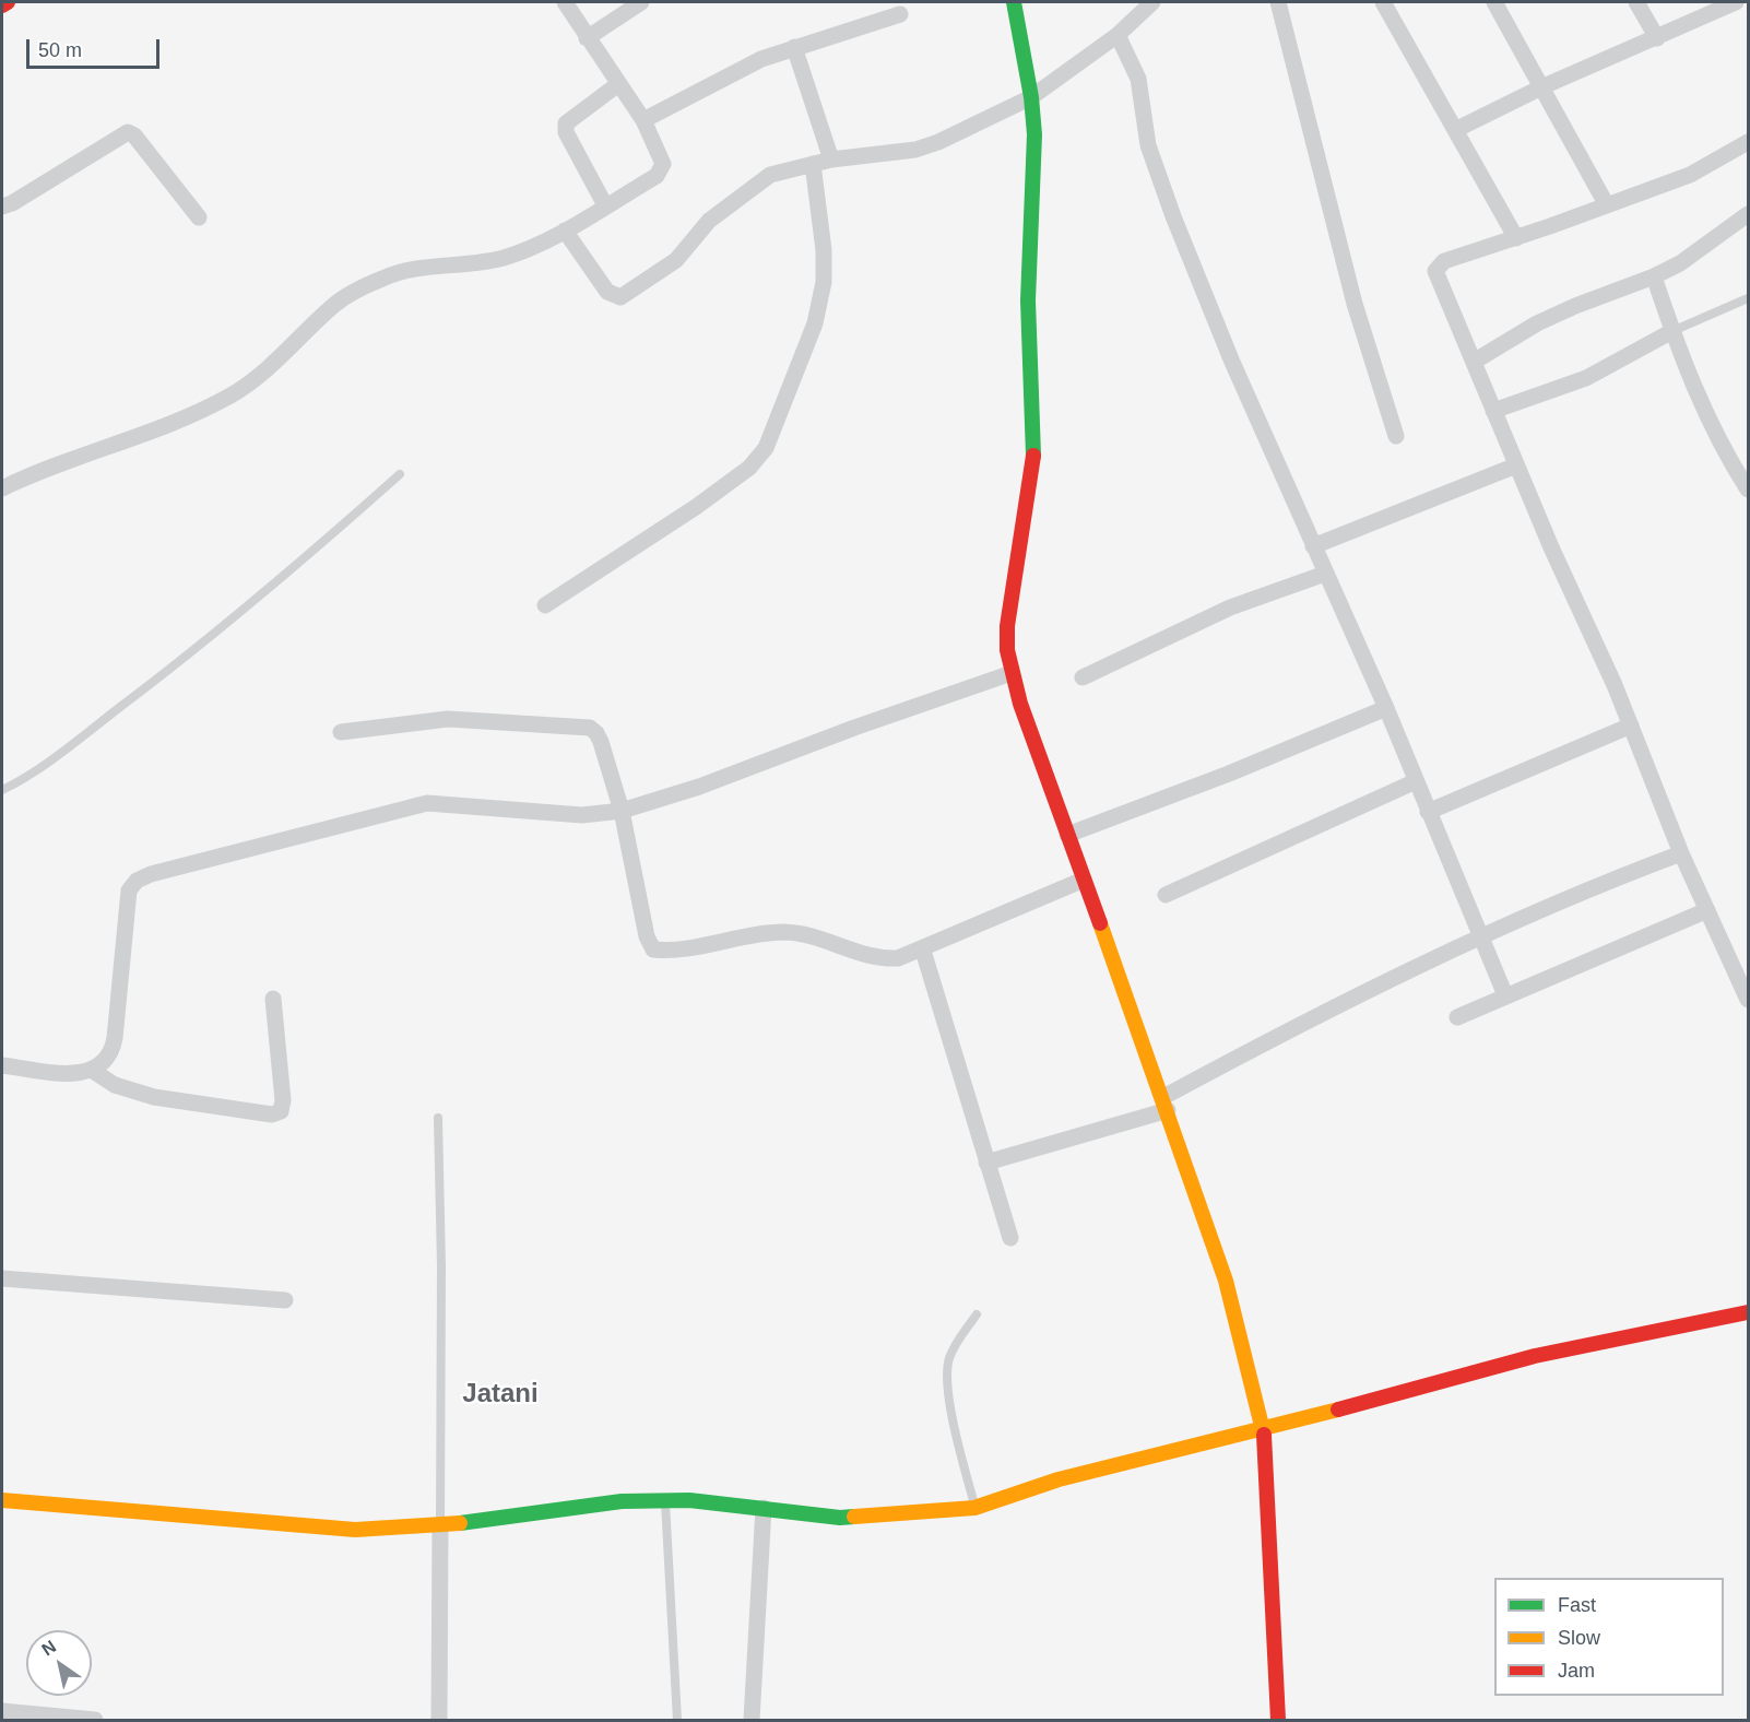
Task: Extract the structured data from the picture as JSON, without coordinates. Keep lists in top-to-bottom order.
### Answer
{
  "districts": ["Jatani"],
  "legend": ["Fast", "Slow", "Jam"],
  "scale_bar": "50 m",
  "north": "top left"
}
